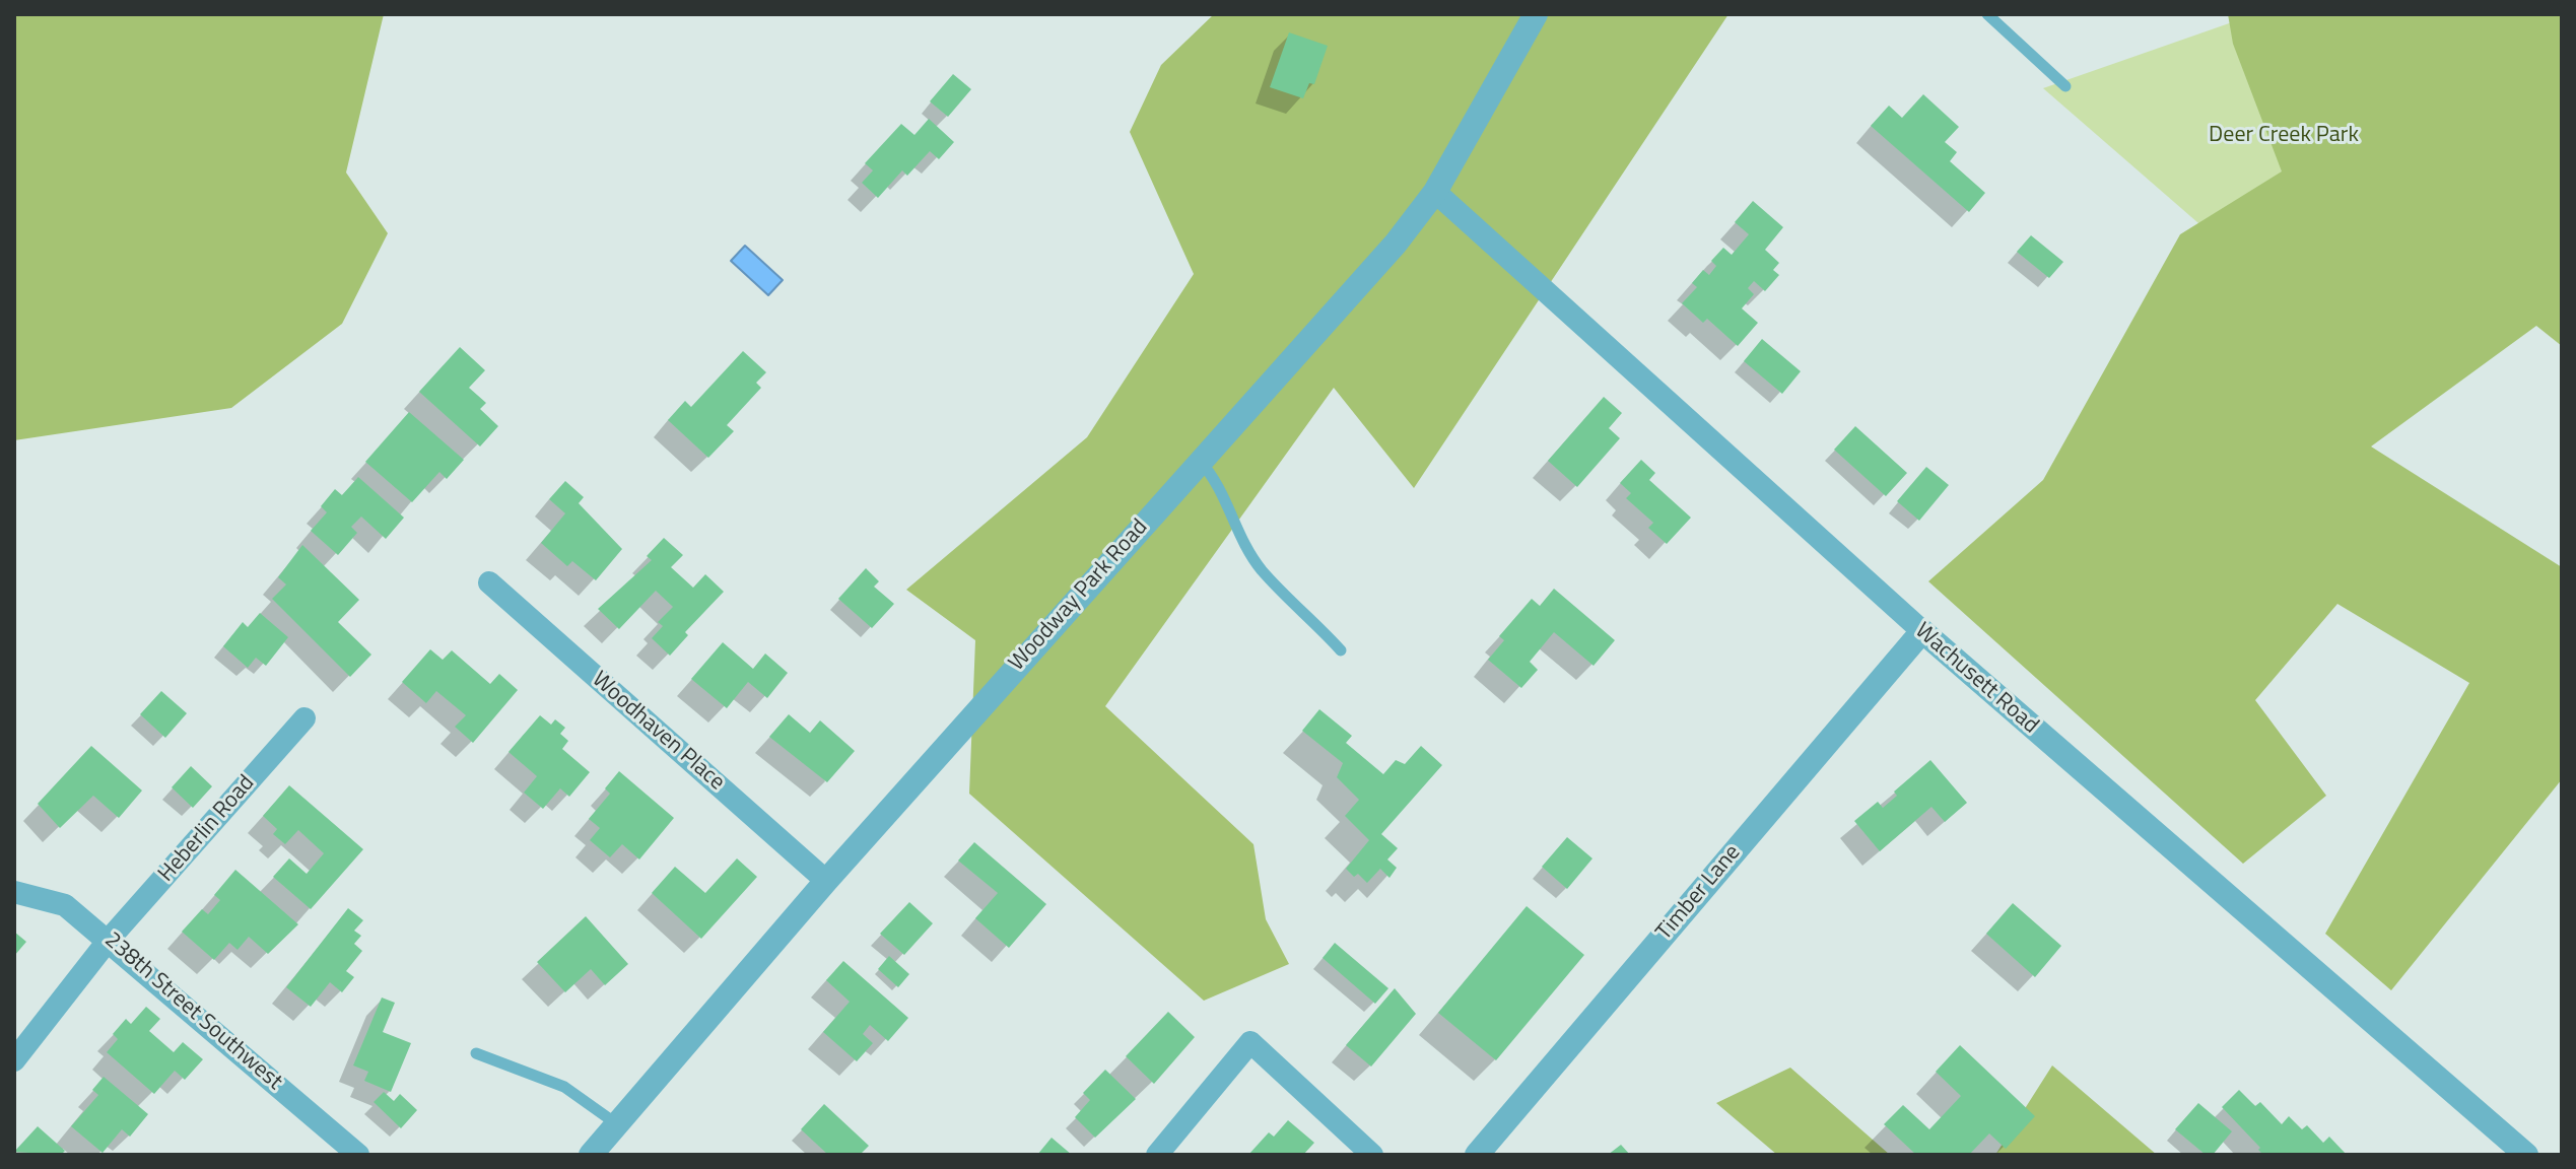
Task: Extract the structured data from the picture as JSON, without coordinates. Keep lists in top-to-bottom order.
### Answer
{
  "streets": {
    "street": [
      "Woodway Park Road",
      "Wachusett Road",
      "Woodhaven Place",
      "Heberlin Road",
      "Timber Lane",
      "238th Street Southwest"
    ]
  },
  "crossings": [
    ["Woodway Park Road", "Wachusett Road"],
    ["Woodway Park Road", "Woodhaven Place"],
    ["Wachusett Road", "Timber Lane"],
    ["Heberlin Road", "238th Street Southwest"]
  ],
  "parks": ["Deer Creek Park"]
}
